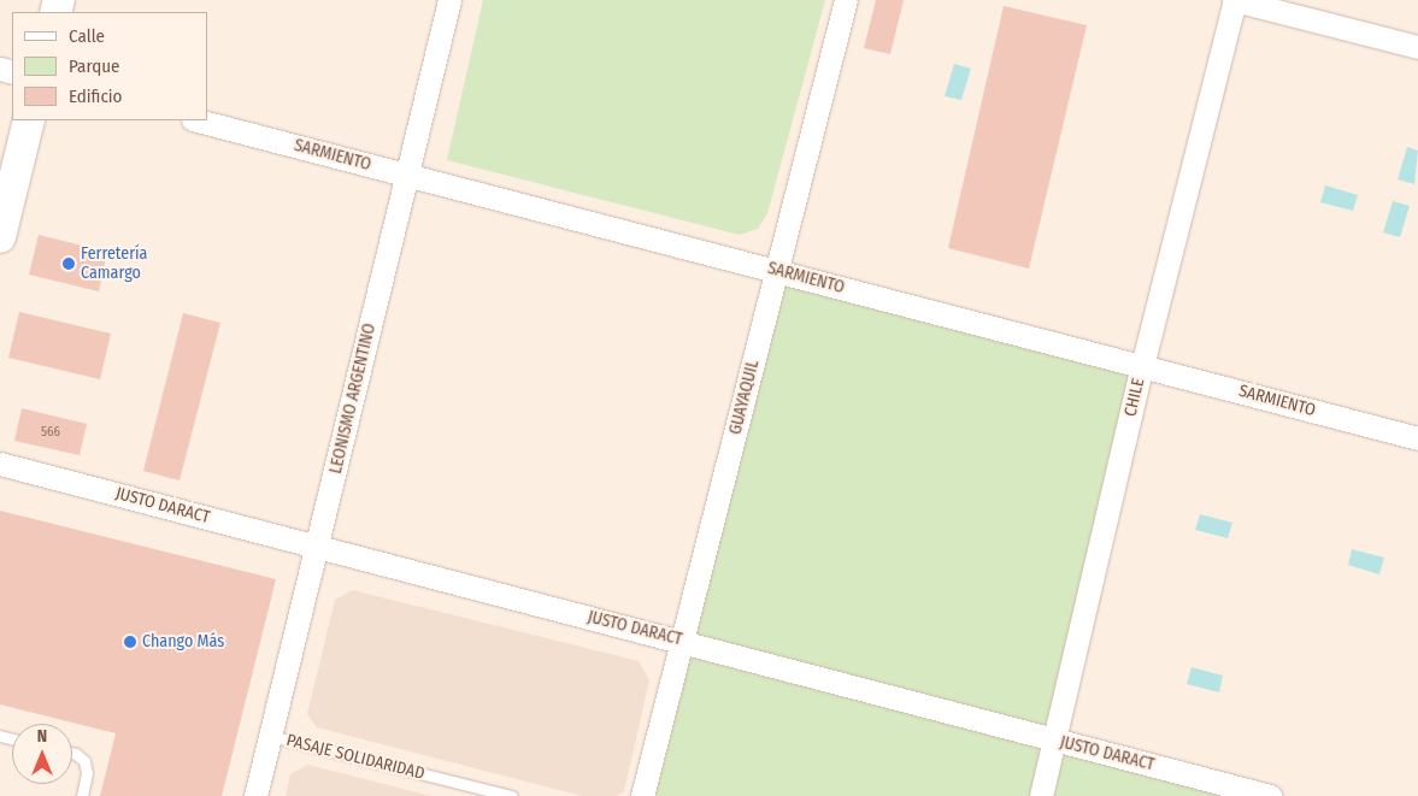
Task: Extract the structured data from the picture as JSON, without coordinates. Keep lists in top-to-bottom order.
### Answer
{
  "streets": {
    "street": [
      "SARMIENTO",
      "GUAYAQUIL",
      "CHILE",
      "LEONISMO ARGENTINO",
      "JUSTO DARACT"
    ],
    "lane": ["PASAJE SOLIDARIDAD"]
  },
  "crossings": [
    ["SARMIENTO", "GUAYAQUIL"],
    ["SARMIENTO", "CHILE"],
    ["SARMIENTO", "LEONISMO ARGENTINO"],
    ["GUAYAQUIL", "JUSTO DARACT"],
    ["CHILE", "JUSTO DARACT"],
    ["LEONISMO ARGENTINO", "JUSTO DARACT"],
    ["LEONISMO ARGENTINO", "PASAJE SOLIDARIDAD"]
  ],
  "places": ["Ferretería Camargo", "Chango Más"],
  "house_numbers": ["566"],
  "legend": ["Calle", "Parque", "Edificio"],
  "north": "top"
}
